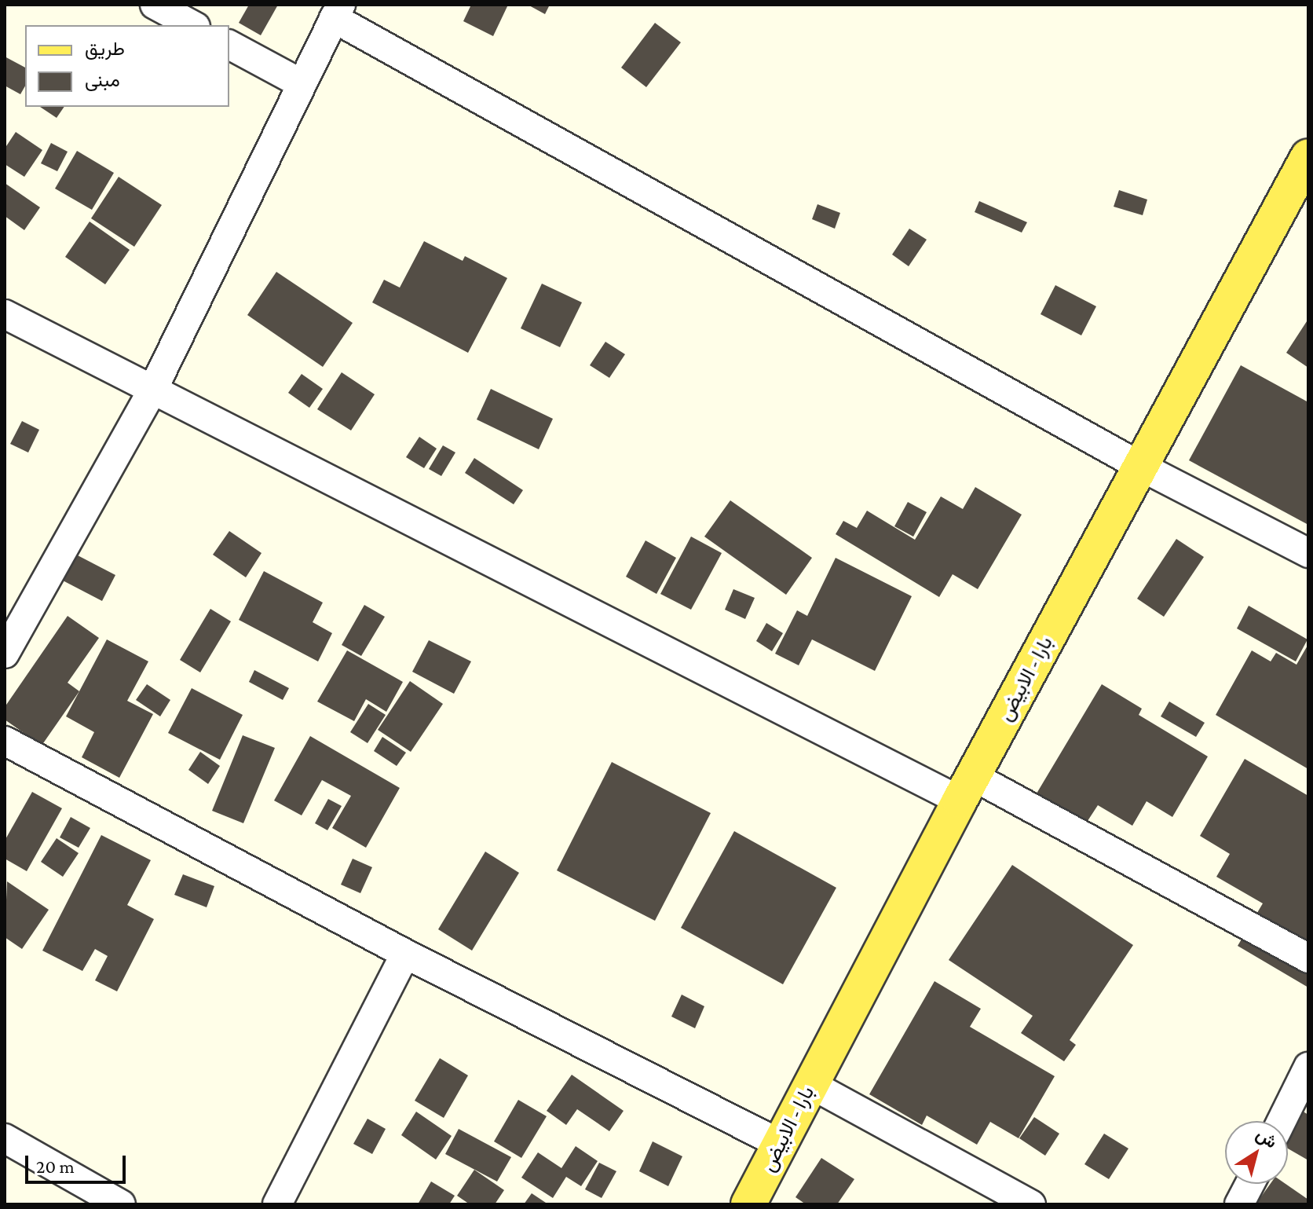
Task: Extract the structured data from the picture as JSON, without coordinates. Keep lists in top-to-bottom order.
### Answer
{
  "streets": {
    "main road": ["بارا - الابيض"]
  },
  "legend": ["طريق", "مبنى"],
  "scale_bar": "20 m",
  "north": "top right"
}
